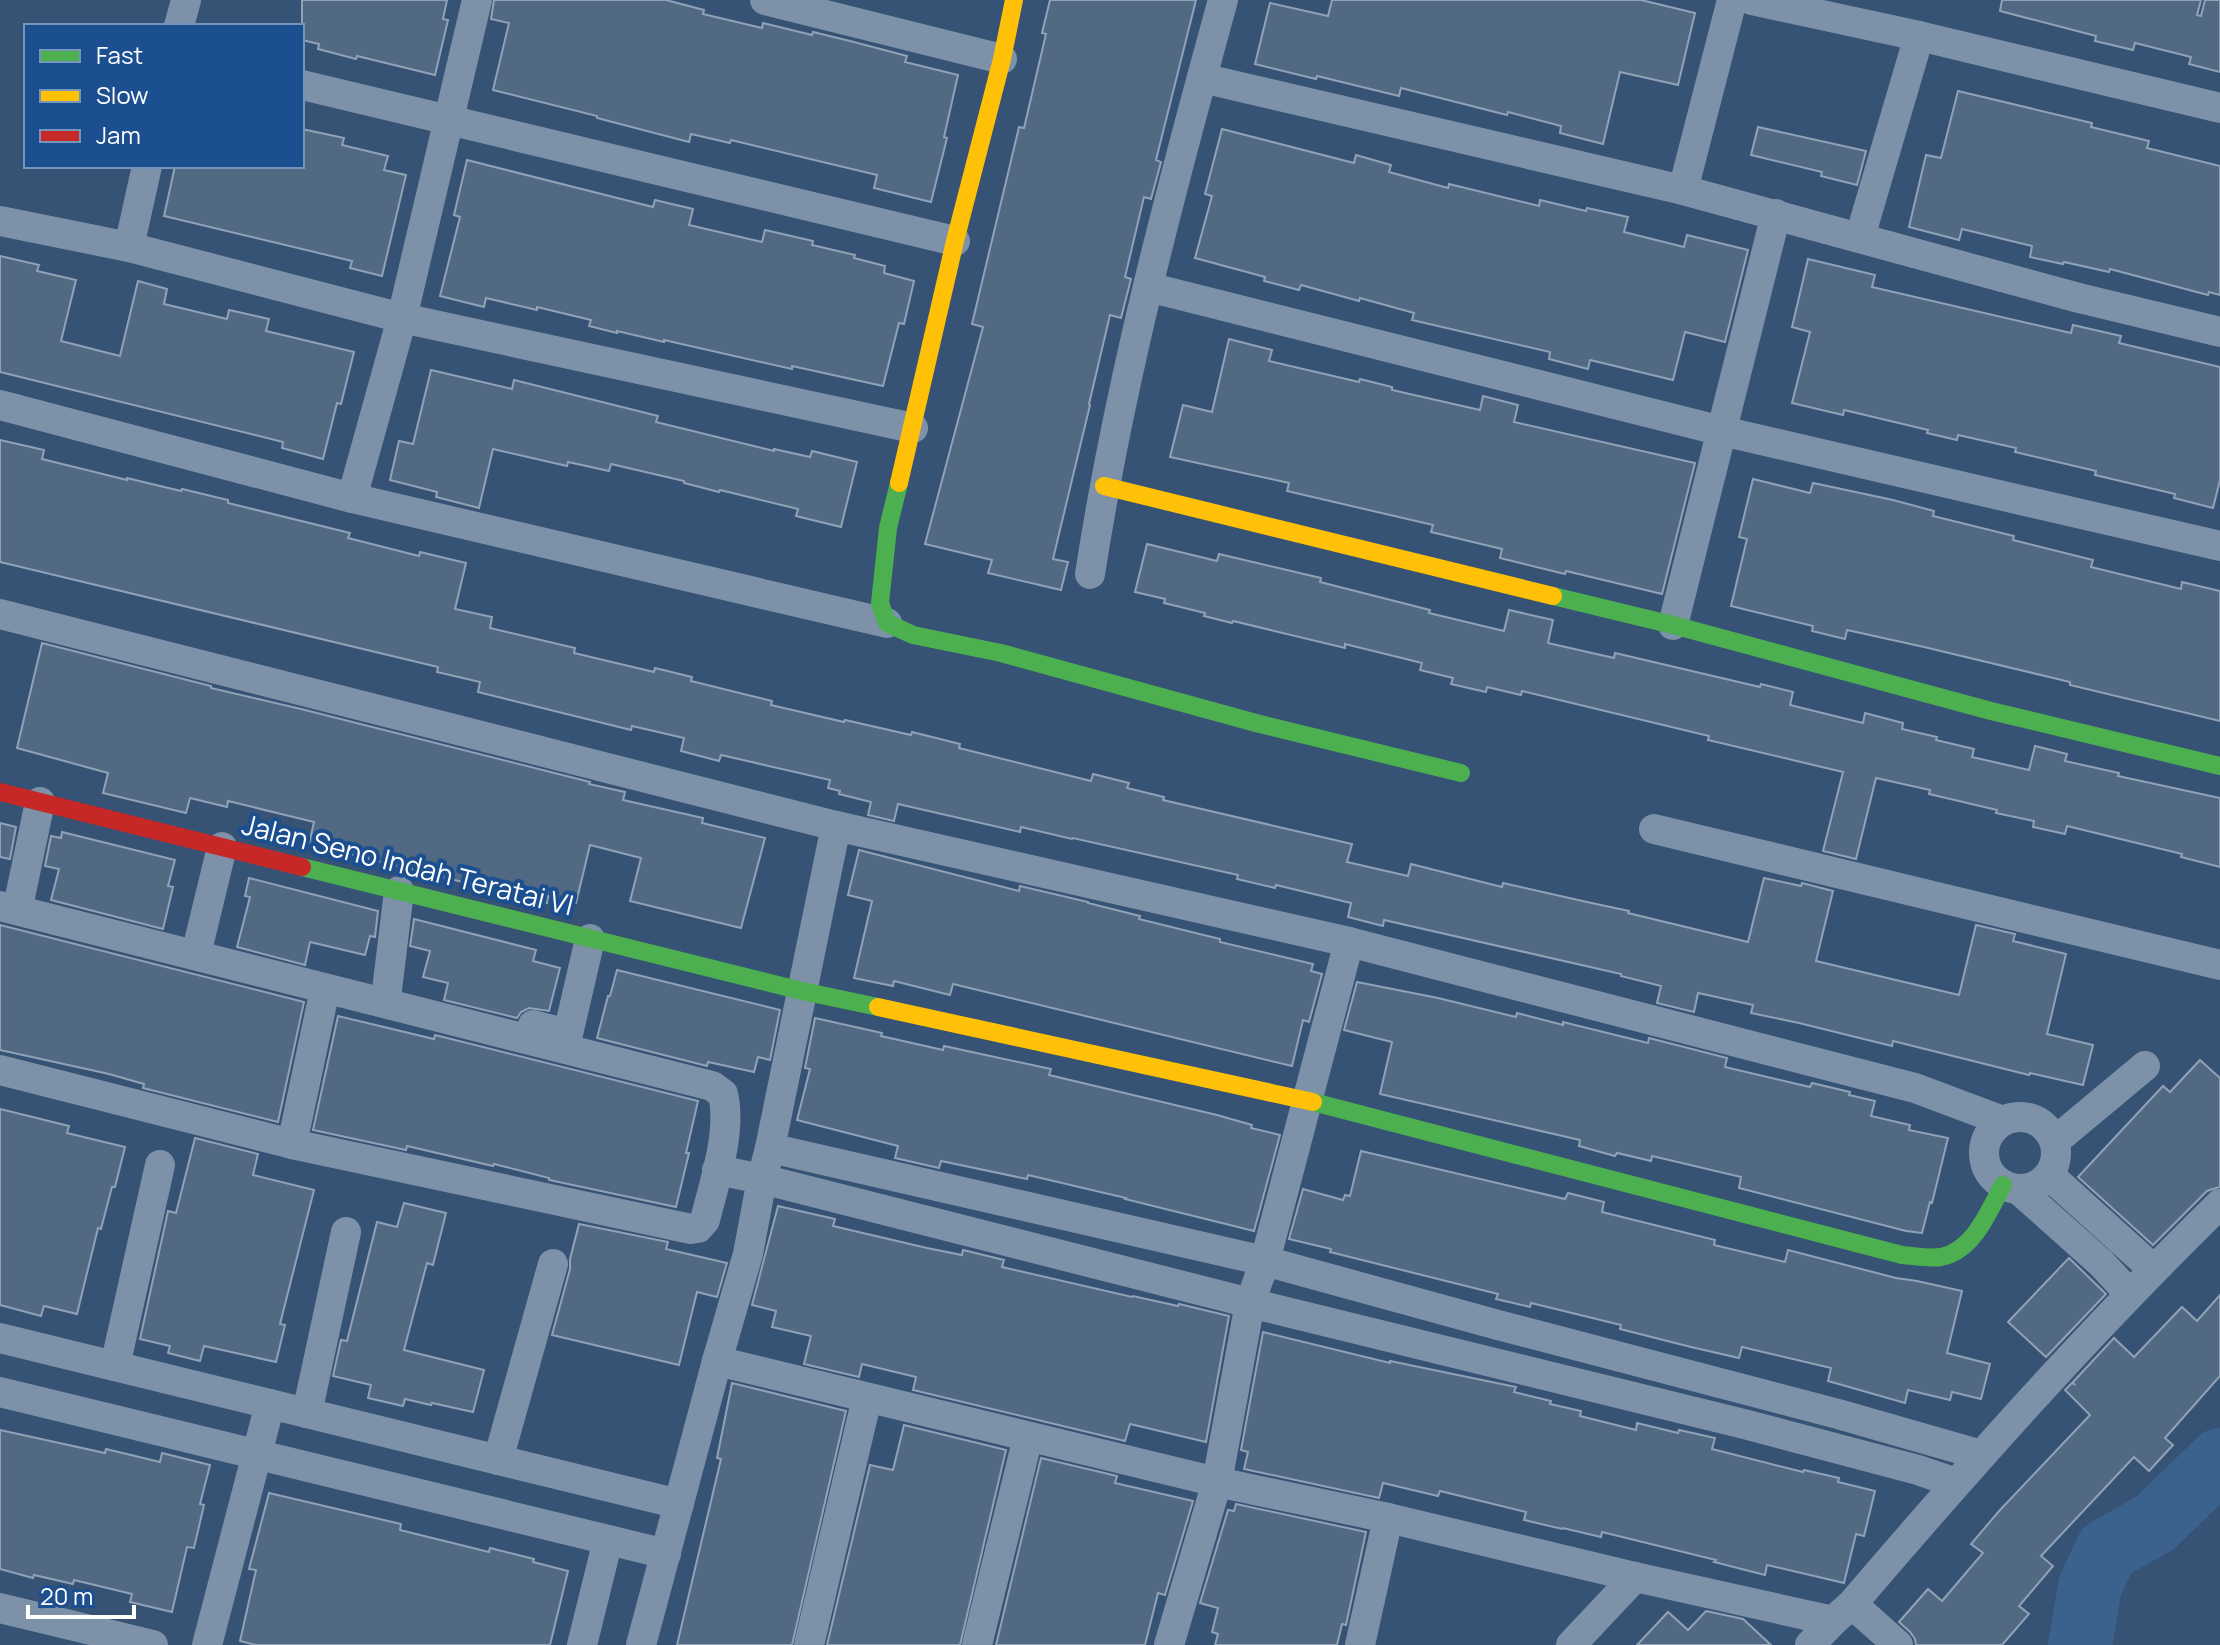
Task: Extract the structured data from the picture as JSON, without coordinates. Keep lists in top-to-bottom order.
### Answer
{
  "streets": {
    "street": ["Jalan Seno Indah Teratai VI"]
  },
  "legend": ["Fast", "Slow", "Jam"],
  "scale_bar": "20 m"
}
